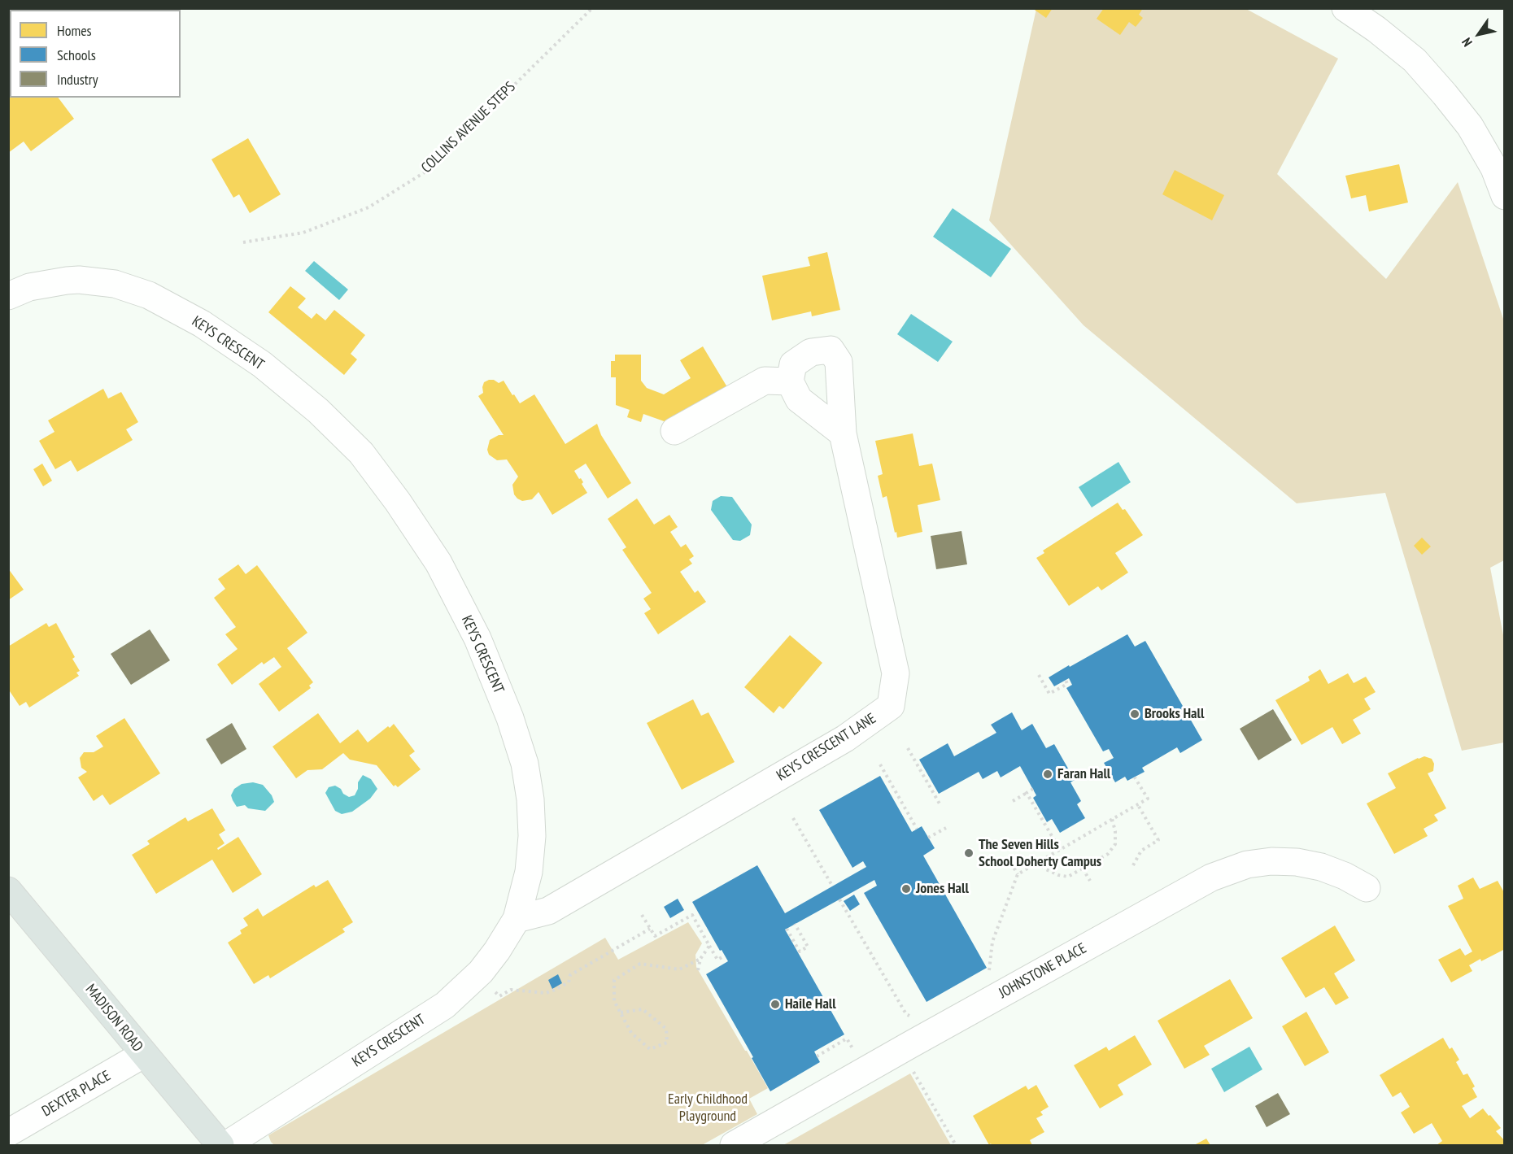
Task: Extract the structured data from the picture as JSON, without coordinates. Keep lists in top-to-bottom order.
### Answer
{
  "streets": {
    "main road": ["MADISON ROAD"],
    "street": [
      "KEYS CRESCENT",
      "KEYS CRESCENT LANE",
      "JOHNSTONE PLACE",
      "DEXTER PLACE"
    ],
    "path": ["COLLINS AVENUE STEPS"]
  },
  "crossings": [
    ["KEYS CRESCENT", "KEYS CRESCENT LANE"],
    ["MADISON ROAD", "DEXTER PLACE"]
  ],
  "parks": ["Early Childhood Playground"],
  "places": [
    "Brooks Hall",
    "Faran Hall",
    "The Seven Hills School Doherty Campus",
    "Jones Hall",
    "Haile Hall"
  ],
  "legend": ["Homes", "Schools", "Industry"],
  "north": "bottom left"
}
